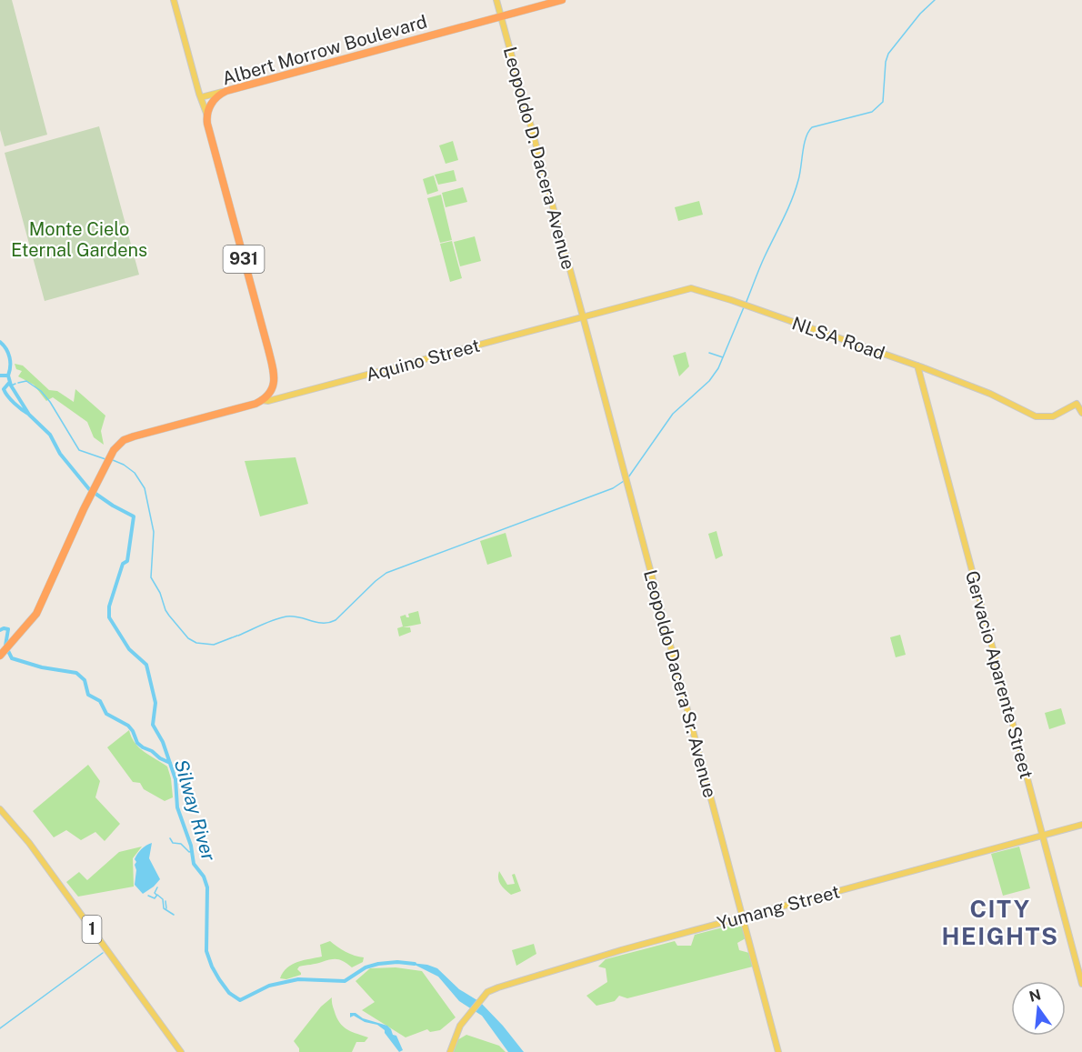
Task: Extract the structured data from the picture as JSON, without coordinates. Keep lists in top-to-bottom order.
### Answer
{
  "streets": {
    "highway": ["Albert Morrow Boulevard", "931"],
    "main road": [
      "Leopoldo D. Dacera Avenue",
      "NLSA Road",
      "Aquino Street",
      "Gervacio Aparente Street",
      "Leopoldo Dacera Sr. Avenue",
      "Yumang Street",
      "1"
    ]
  },
  "crossings": [
    ["Albert Morrow Boulevard", "Leopoldo D. Dacera Avenue"],
    ["Albert Morrow Boulevard", "931"],
    ["Leopoldo D. Dacera Avenue", "NLSA Road"],
    ["Leopoldo D. Dacera Avenue", "Aquino Street"],
    ["Leopoldo D. Dacera Avenue", "Leopoldo Dacera Sr. Avenue"],
    ["931", "Aquino Street"],
    ["NLSA Road", "Aquino Street"],
    ["NLSA Road", "Gervacio Aparente Street"],
    ["NLSA Road", "Leopoldo Dacera Sr. Avenue"],
    ["Aquino Street", "Leopoldo Dacera Sr. Avenue"],
    ["Gervacio Aparente Street", "Yumang Street"],
    ["Leopoldo Dacera Sr. Avenue", "Yumang Street"]
  ],
  "districts": ["CITY HEIGHTS"],
  "water": ["Silway River"],
  "parks": ["Monte Cielo Eternal Gardens"],
  "north": "top"
}
